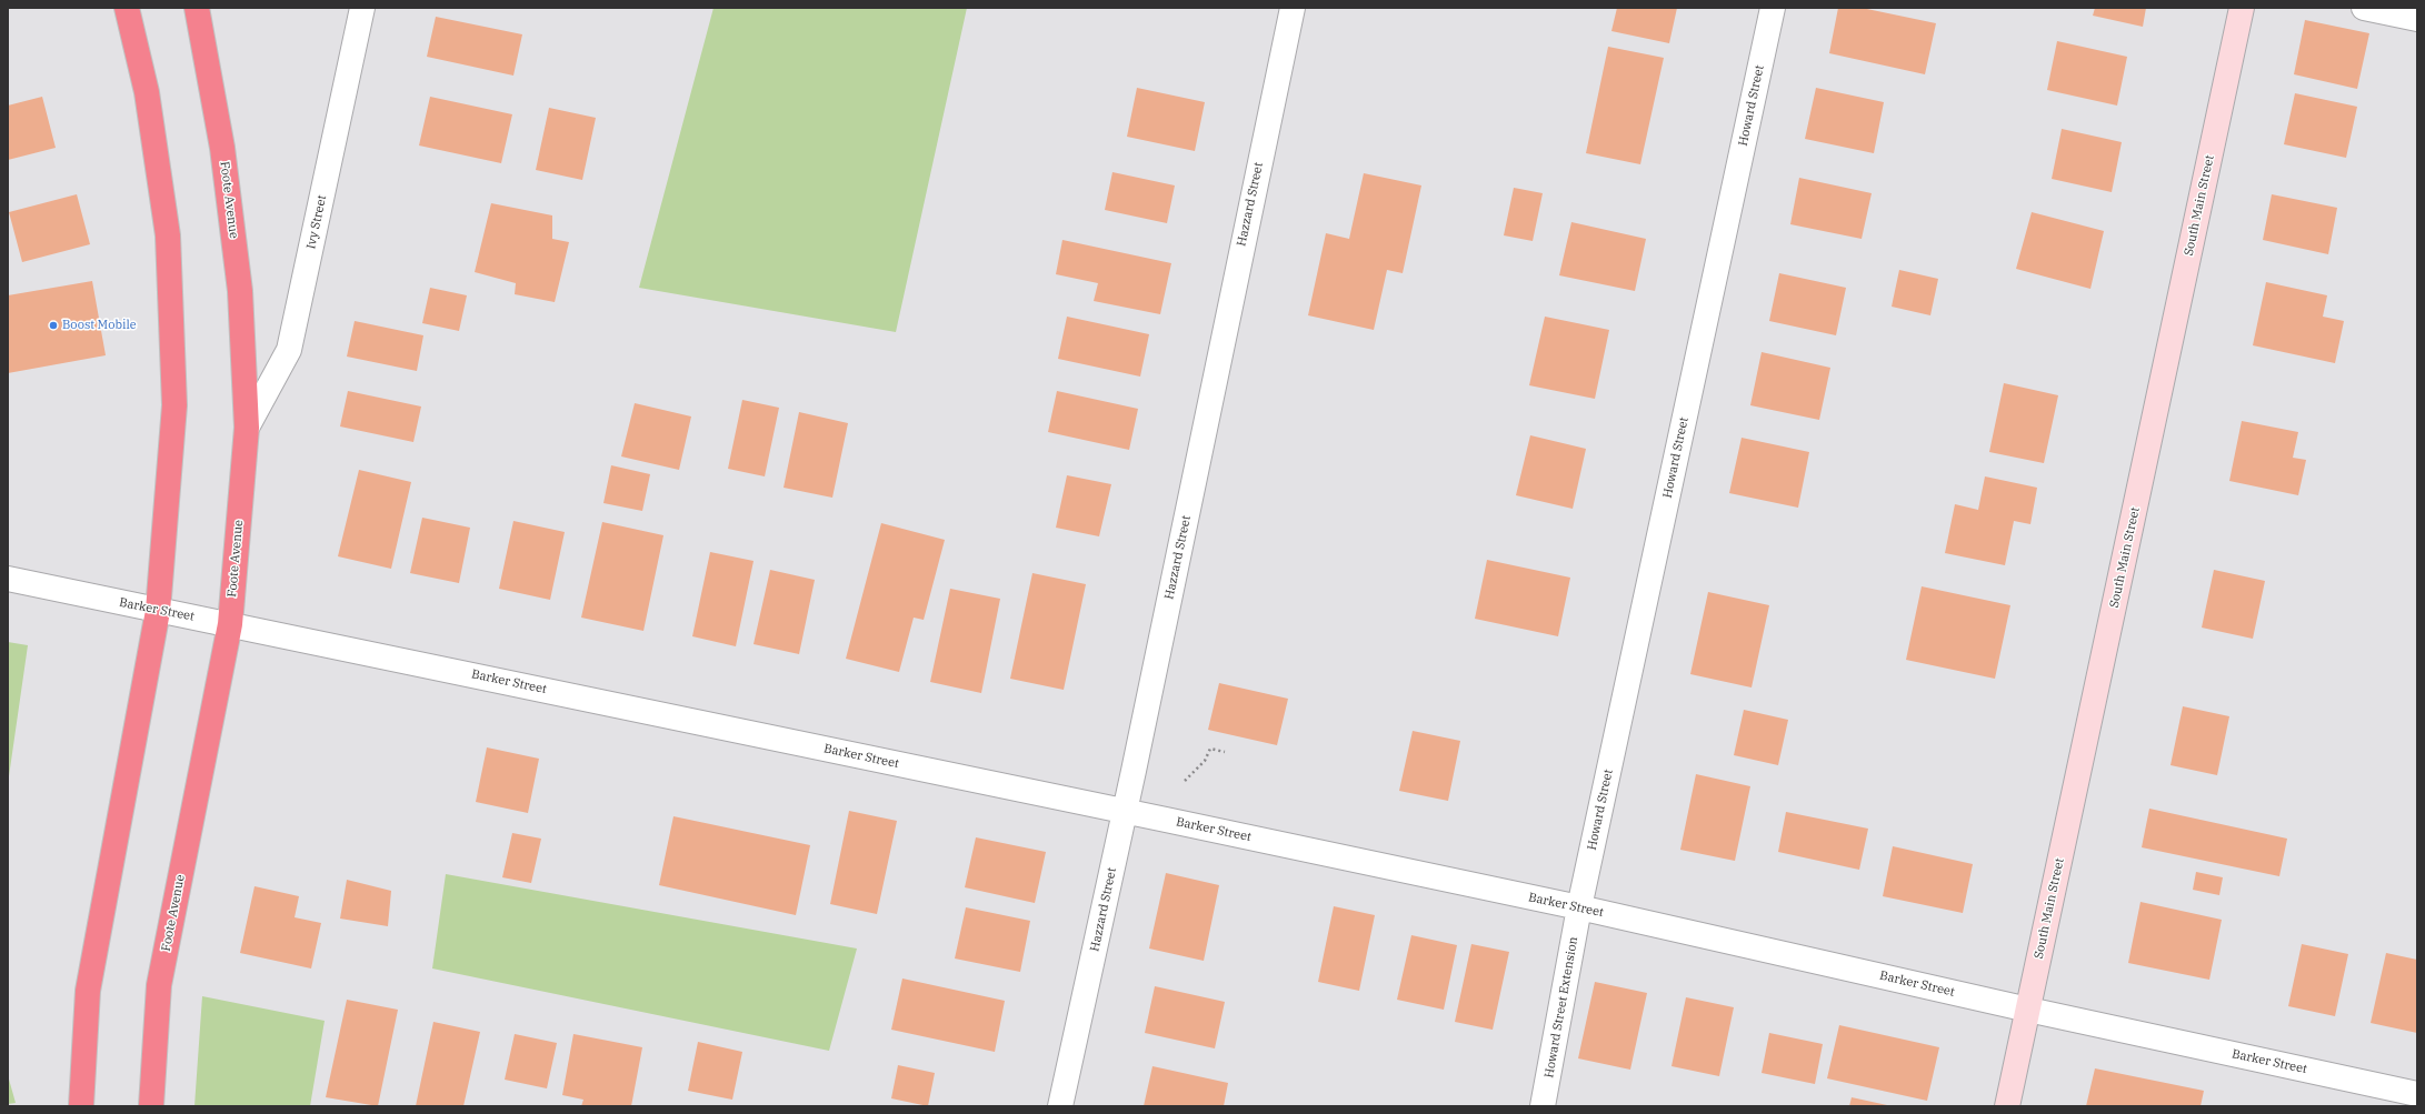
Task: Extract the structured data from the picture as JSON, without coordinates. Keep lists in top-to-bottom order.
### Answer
{
  "streets": {
    "highway": ["Foote Avenue"],
    "street": [
      "Howard Street",
      "Hazzard Street",
      "South Main Street",
      "Ivy Street",
      "Barker Street",
      "Howard Street Extension"
    ]
  },
  "crossings": [
    ["Howard Street", "Barker Street"],
    ["Howard Street", "Howard Street Extension"],
    ["Foote Avenue", "Ivy Street"],
    ["Foote Avenue", "Barker Street"],
    ["Hazzard Street", "Barker Street"],
    ["South Main Street", "Barker Street"],
    ["Barker Street", "Howard Street Extension"]
  ],
  "places": ["Boost Mobile"]
}
